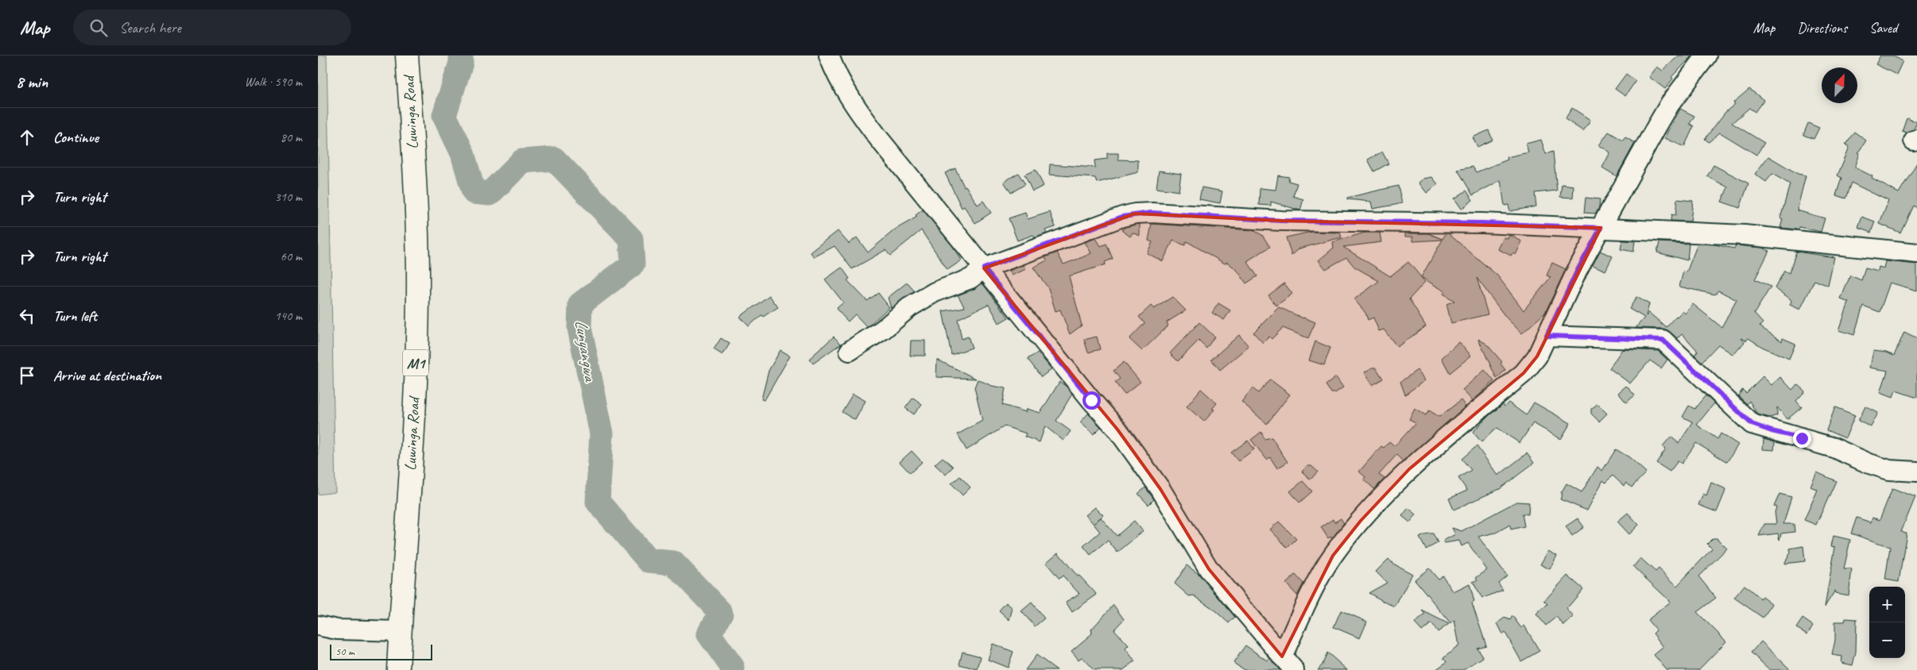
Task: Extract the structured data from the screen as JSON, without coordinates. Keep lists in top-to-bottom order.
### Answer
{
  "streets": {
    "highway": ["Luwinga Road", "M1"]
  },
  "water": ["Lunyangwa"],
  "scale_bar": "50 m",
  "north": "top right",
  "page": {
    "header": "Map",
    "search": "Search here",
    "nav": ["Map", "Directions", "Saved"],
    "heading": ["8 min", "Walk · 590 m"],
    "list": [
      ["Continue", "80 m"],
      ["Turn right", "310 m"],
      ["Turn right", "60 m"],
      ["Turn left", "140 m"],
      "Arrive at destination"
    ],
    "map_buttons": ["+", "−"],
    "scale": "50 m"
  }
}
